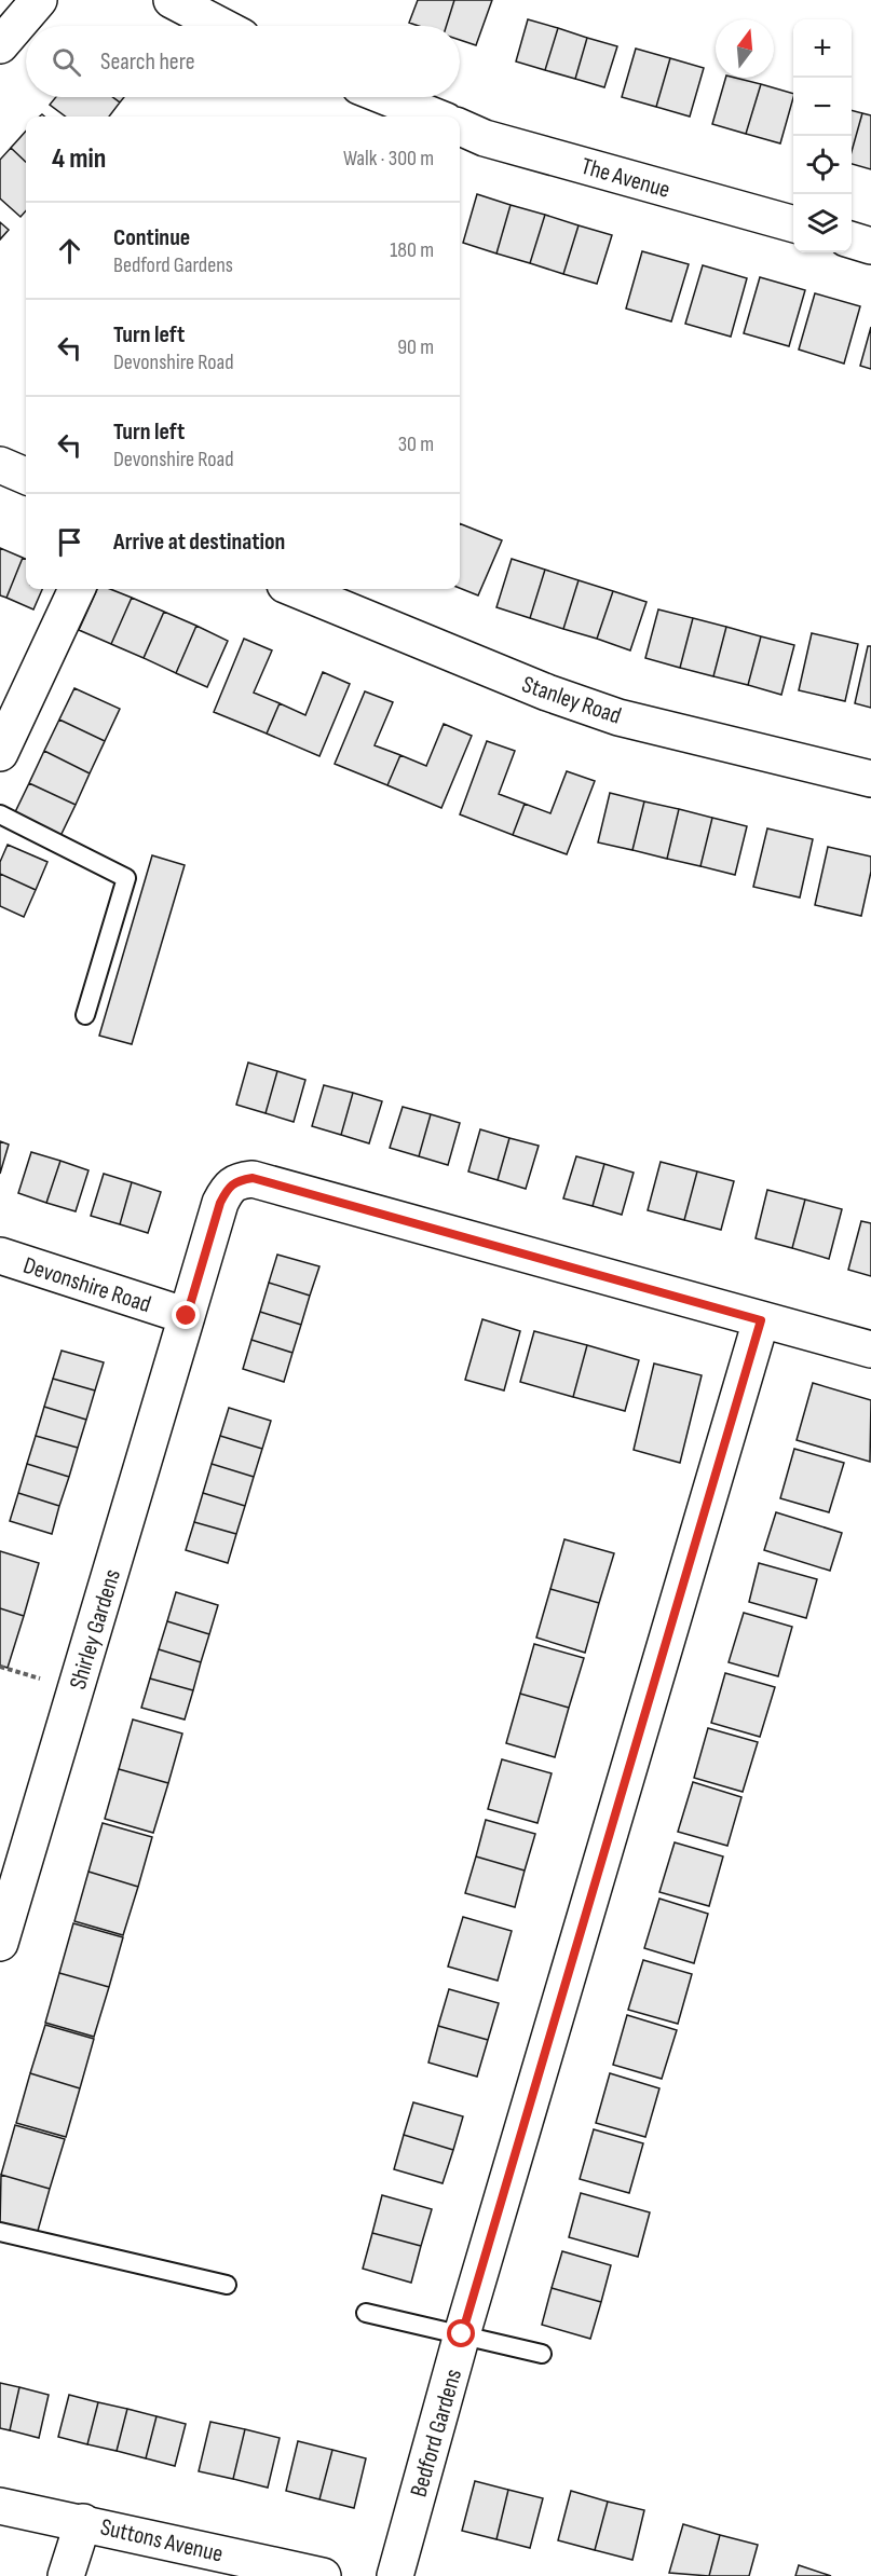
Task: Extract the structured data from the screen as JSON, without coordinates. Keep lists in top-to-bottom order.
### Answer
{
  "streets": {
    "street": [
      "The Avenue",
      "Stanley Road",
      "Devonshire Road",
      "Shirley Gardens",
      "Bedford Gardens",
      "Suttons Avenue"
    ]
  },
  "crossings": [
    ["Devonshire Road", "Shirley Gardens"]
  ],
  "north": "top",
  "page": {
    "map_buttons": ["+", "−"],
    "search": "Search here",
    "heading": ["4 min", "Walk · 300 m"],
    "list": [
      ["Continue", "Bedford Gardens", "180 m"],
      ["Turn left", "Devonshire Road", "90 m"],
      ["Turn left", "Devonshire Road", "30 m"],
      "Arrive at destination"
    ]
  }
}
